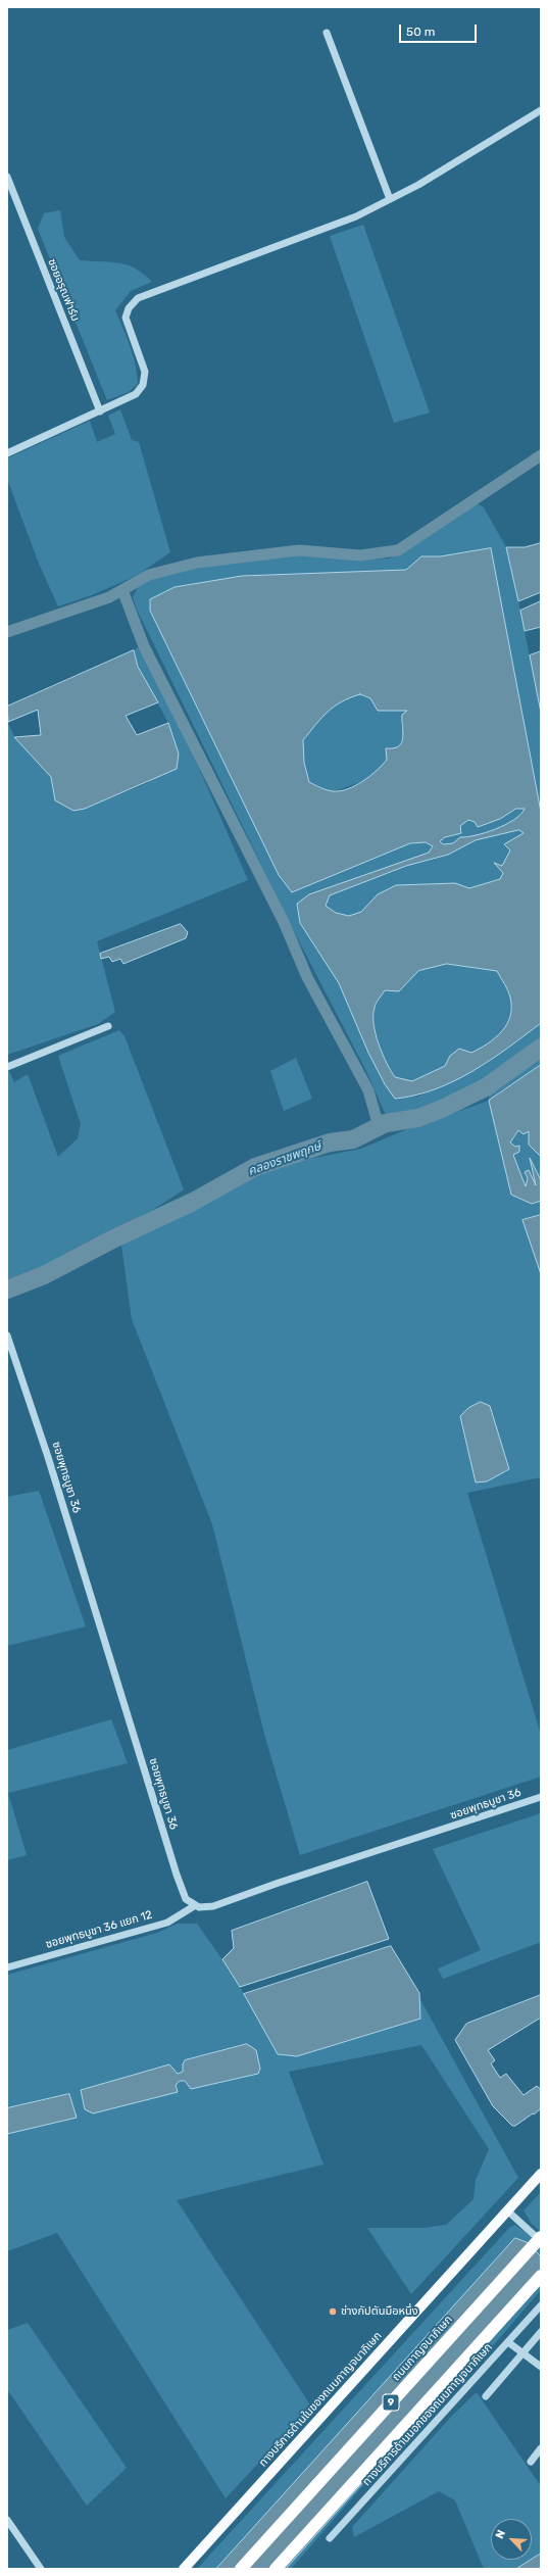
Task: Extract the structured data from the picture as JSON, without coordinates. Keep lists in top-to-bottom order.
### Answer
{
  "streets": {
    "highway": ["ถนนกาญจนาภิเษก", "9"],
    "main road": ["ทางบริการด้านในของถนนกาญจนาภิเษก"],
    "street": [
      "ซอยอรุณฟาร์ม",
      "ซอยพุทธบูชา 36",
      "ซอยพุทธบูชา 36 แยก 12",
      "ทางบริการด้านนอกของถนนกาญจนาภิเษก"
    ]
  },
  "crossings": [
    ["ซอยพุทธบูชา 36", "ซอยพุทธบูชา 36 แยก 12"]
  ],
  "water": ["คลองราชพฤกษ์"],
  "places": ["ช่างกัปตันมือหนึ่ง"],
  "scale_bar": "50 m",
  "north": "top left"
}
